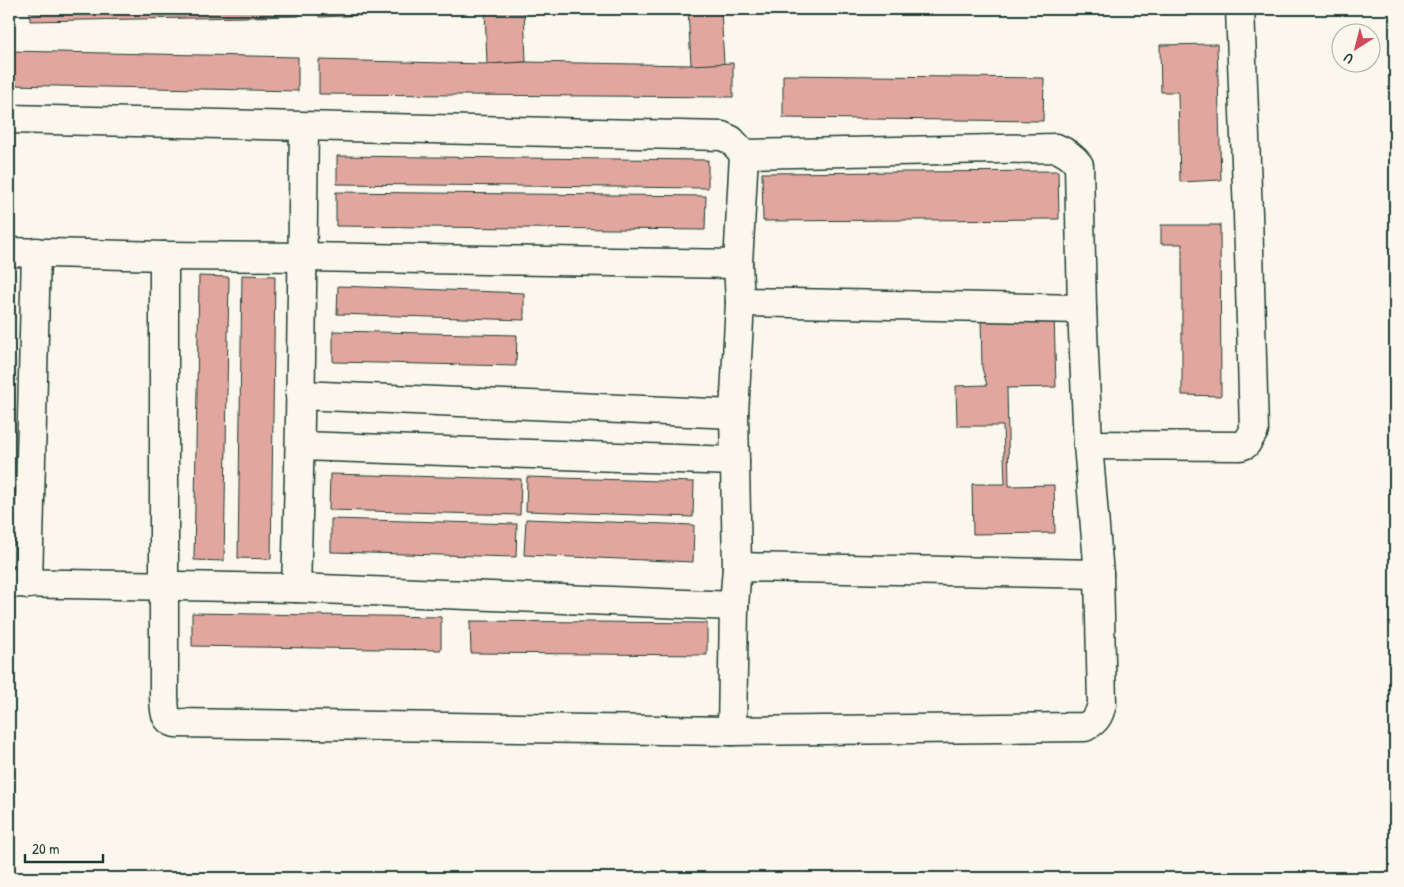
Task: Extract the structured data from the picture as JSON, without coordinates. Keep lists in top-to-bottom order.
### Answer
{
  "scale_bar": "20 m",
  "north": "bottom left"
}
